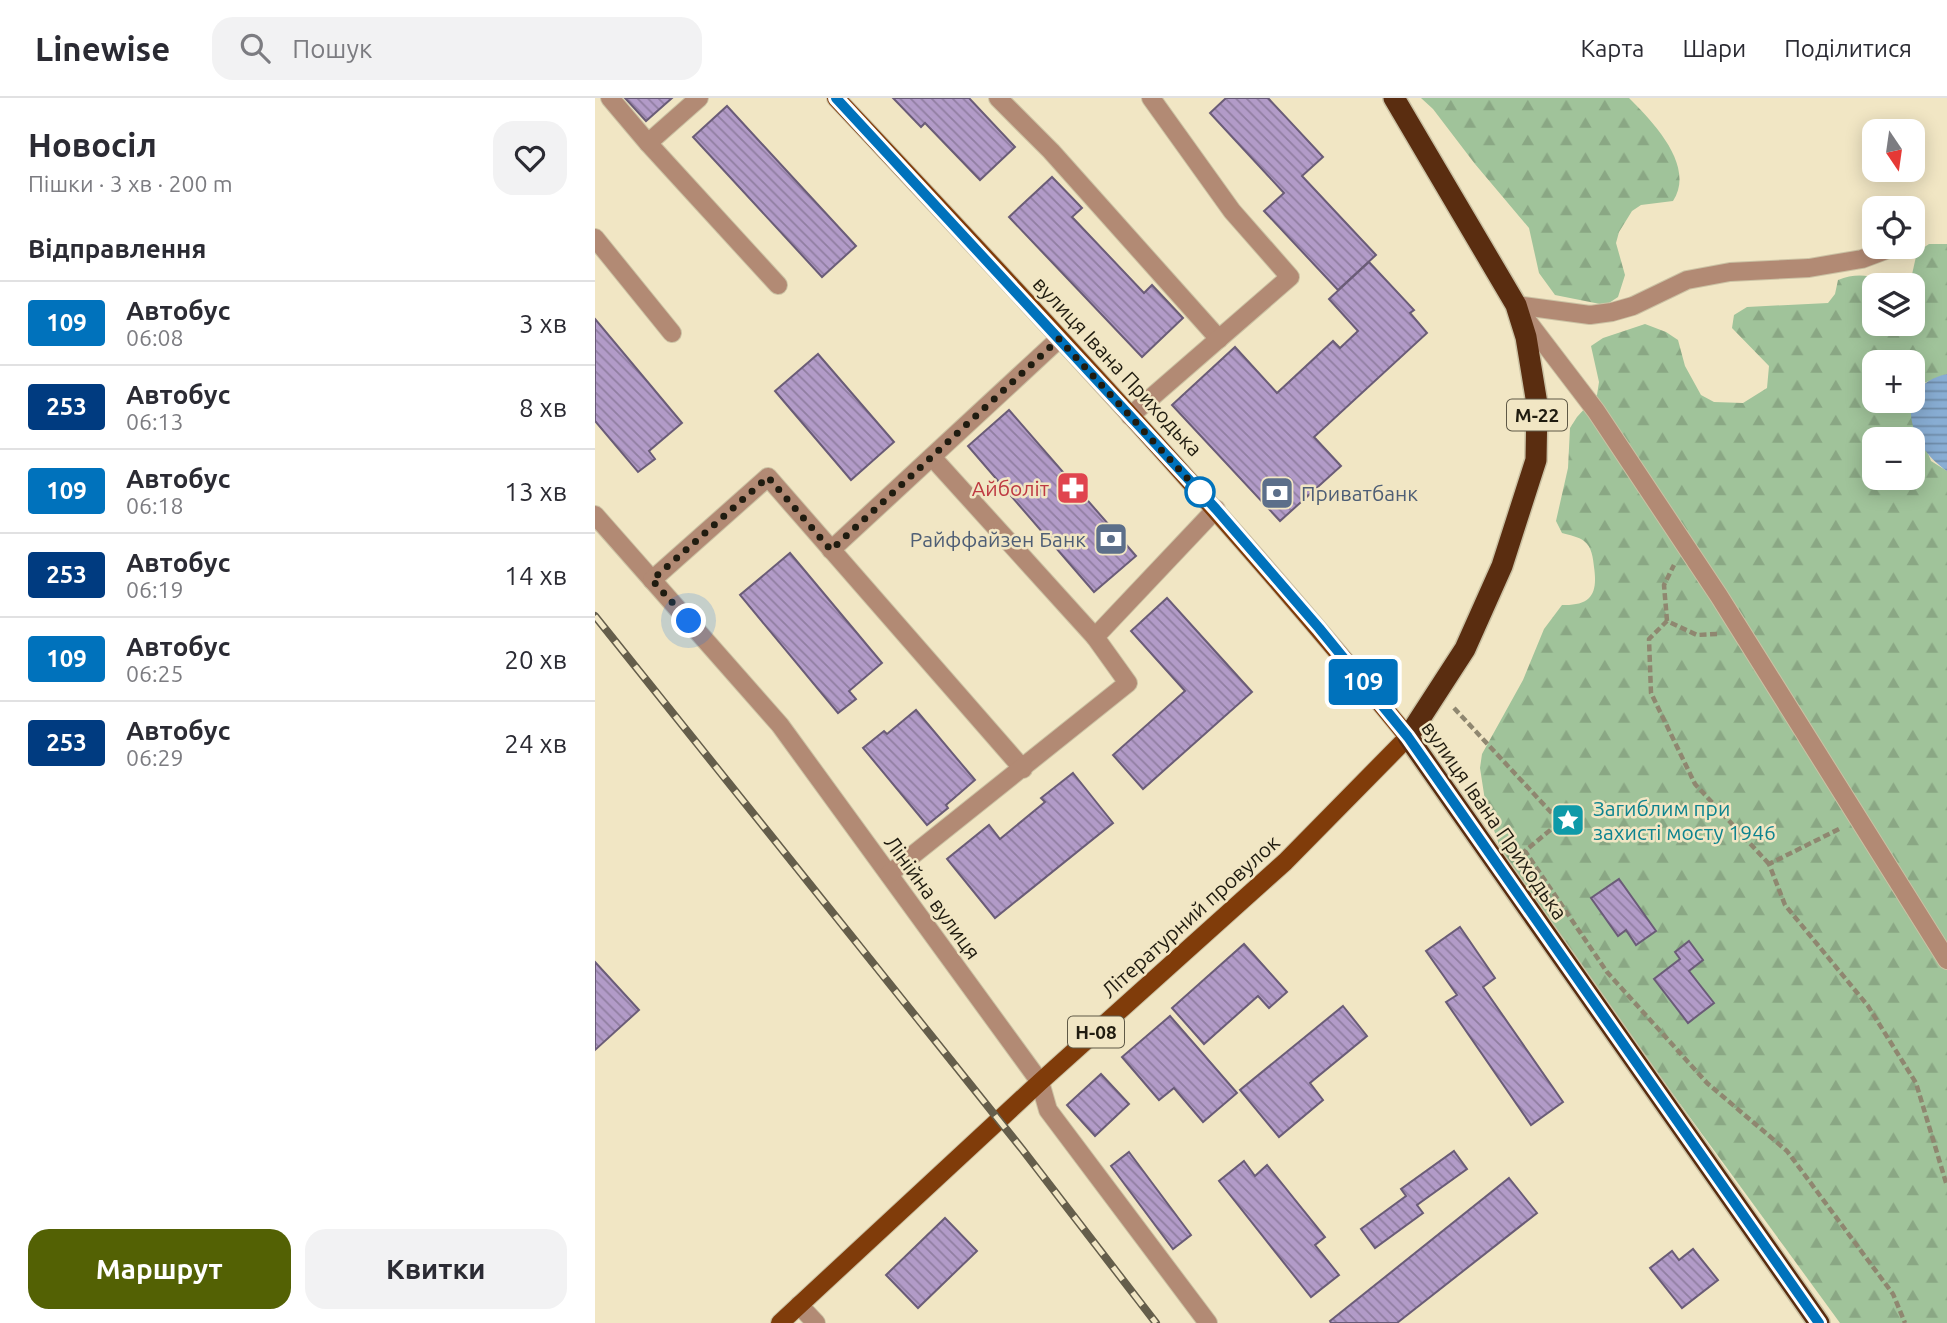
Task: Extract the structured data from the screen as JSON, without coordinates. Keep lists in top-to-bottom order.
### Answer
{
  "streets": {
    "highway": ["вулиця Івана Приходька", "М-22"],
    "main road": ["Літературний провулок", "Н-08"],
    "street": ["Лінійна вулиця"]
  },
  "crossings": [
    ["вулиця Івана Приходька", "М-22"],
    ["вулиця Івана Приходька", "Літературний провулок"],
    ["М-22", "Літературний провулок"],
    ["Лінійна вулиця", "Літературний провулок"]
  ],
  "places": {
    "pharmacy": ["Айболіт"],
    "bank": ["Приватбанк", "Райффайзен Банк"],
    "place": ["Загиблим при захисті мосту 1946"]
  },
  "lines": ["bus line 109"],
  "north": "bottom",
  "page": {
    "header": "Linewise",
    "search": "Пошук",
    "nav": ["Карта", "Шари", "Поділитися"],
    "heading": [
      ["Новосіл", "Пішки · 3 хв · 200 m"],
      "Відправлення"
    ],
    "on_map": "109",
    "map_buttons": ["+", "−"],
    "list": [
      {
        "mark": "109",
        "name": "Автобус",
        "note": "06:08",
        "value": "3 хв"
      },
      {
        "mark": "253",
        "name": "Автобус",
        "note": "06:13",
        "value": "8 хв"
      },
      {
        "mark": "109",
        "name": "Автобус",
        "note": "06:18",
        "value": "13 хв"
      },
      {
        "mark": "253",
        "name": "Автобус",
        "note": "06:19",
        "value": "14 хв"
      },
      {
        "mark": "109",
        "name": "Автобус",
        "note": "06:25",
        "value": "20 хв"
      },
      {
        "mark": "253",
        "name": "Автобус",
        "note": "06:29",
        "value": "24 хв"
      }
    ],
    "buttons": ["Маршрут", "Квитки"]
  }
}
